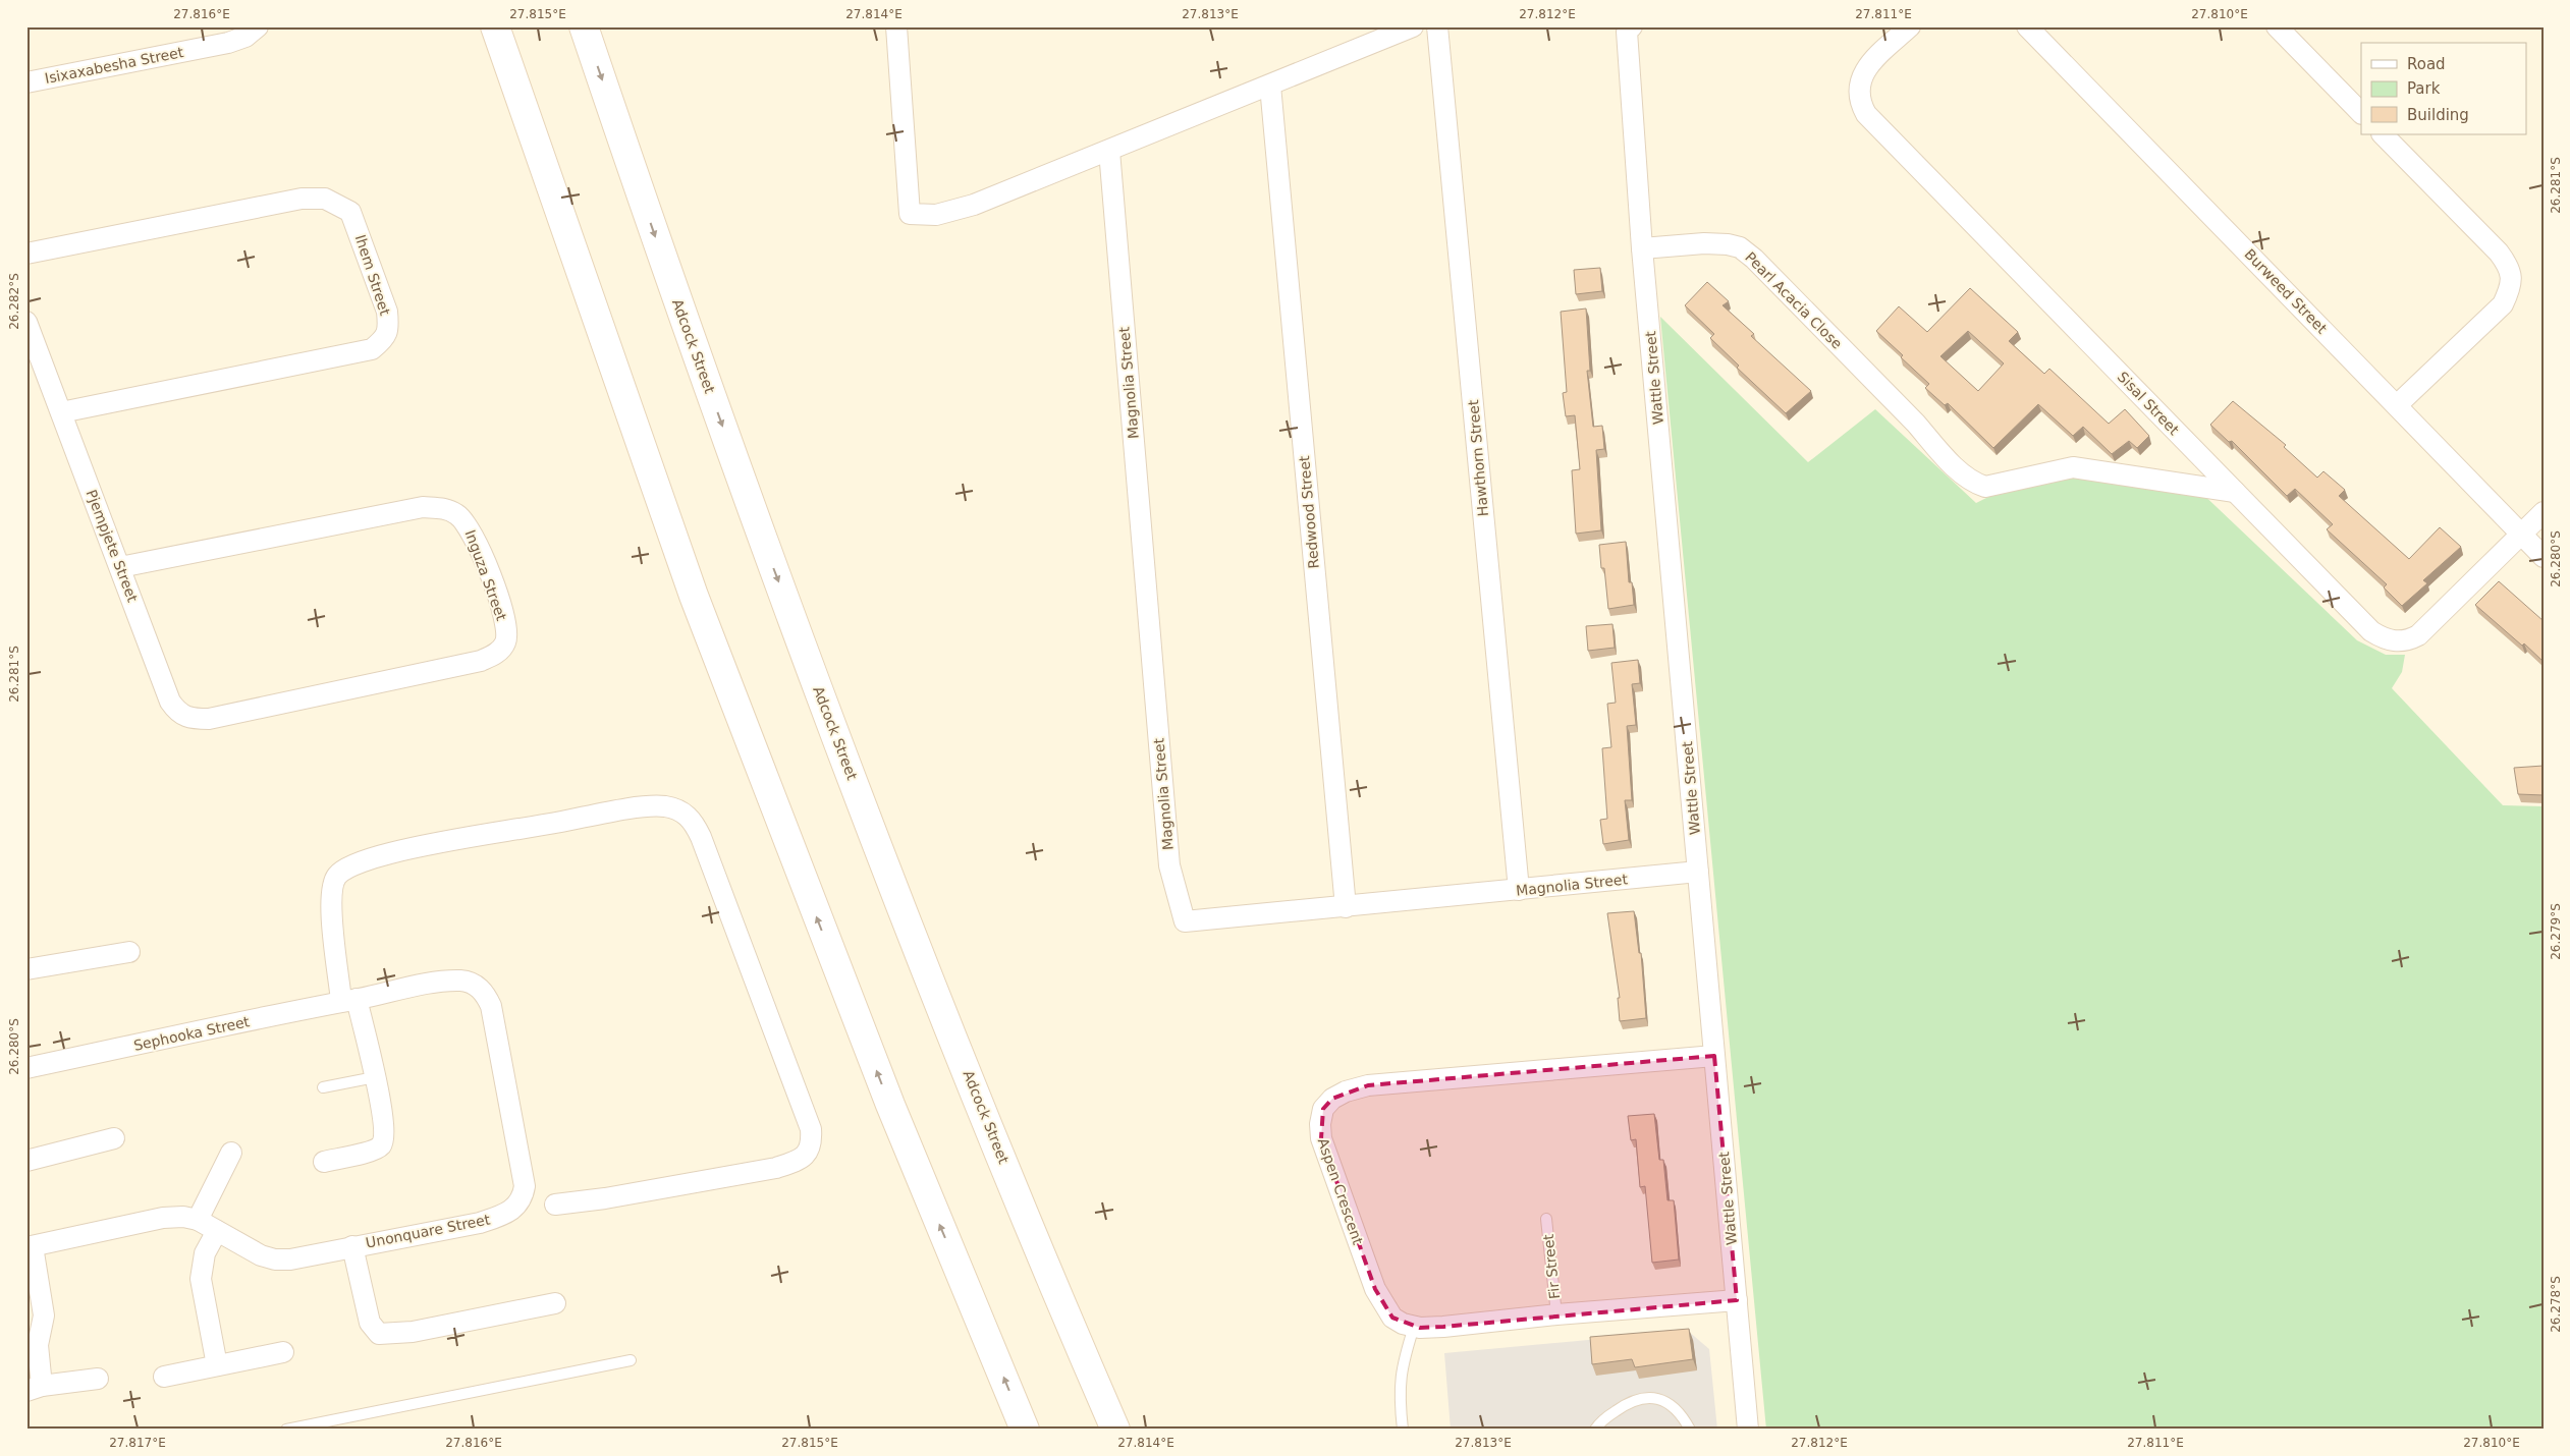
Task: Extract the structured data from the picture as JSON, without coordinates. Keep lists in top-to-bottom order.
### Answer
{
  "streets": {
    "main road": ["Adcock Street"],
    "street": [
      "Isixaxabesha Street",
      "Ihem Street",
      "Burweed Street",
      "Pearl Acacia Close",
      "Wattle Street",
      "Magnolia Street",
      "Sisal Street",
      "Hawthorn Street",
      "Redwood Street",
      "Pjempjete Street",
      "Inguza Street",
      "Sephooka Street",
      "Aspen Crescent",
      "Unonquare Street"
    ],
    "lane": ["Fir Street"]
  },
  "crossings": [
    ["Ihem Street", "Pjempjete Street"],
    ["Burweed Street", "Sisal Street"],
    ["Pearl Acacia Close", "Wattle Street"],
    ["Pearl Acacia Close", "Sisal Street"],
    ["Wattle Street", "Magnolia Street"],
    ["Wattle Street", "Aspen Crescent"],
    ["Magnolia Street", "Hawthorn Street"],
    ["Magnolia Street", "Redwood Street"],
    ["Pjempjete Street", "Inguza Street"],
    ["Sephooka Street", "Unonquare Street"],
    ["Aspen Crescent", "Fir Street"]
  ],
  "legend": ["Road", "Park", "Building"],
  "coordinates": [
    "27.816°E",
    "27.815°E",
    "27.814°E",
    "27.813°E",
    "27.812°E",
    "27.811°E",
    "27.810°E",
    "26.281°S",
    "26.282°S",
    "26.280°S",
    "26.279°S",
    "26.278°S",
    "27.817°E"
  ]
}
